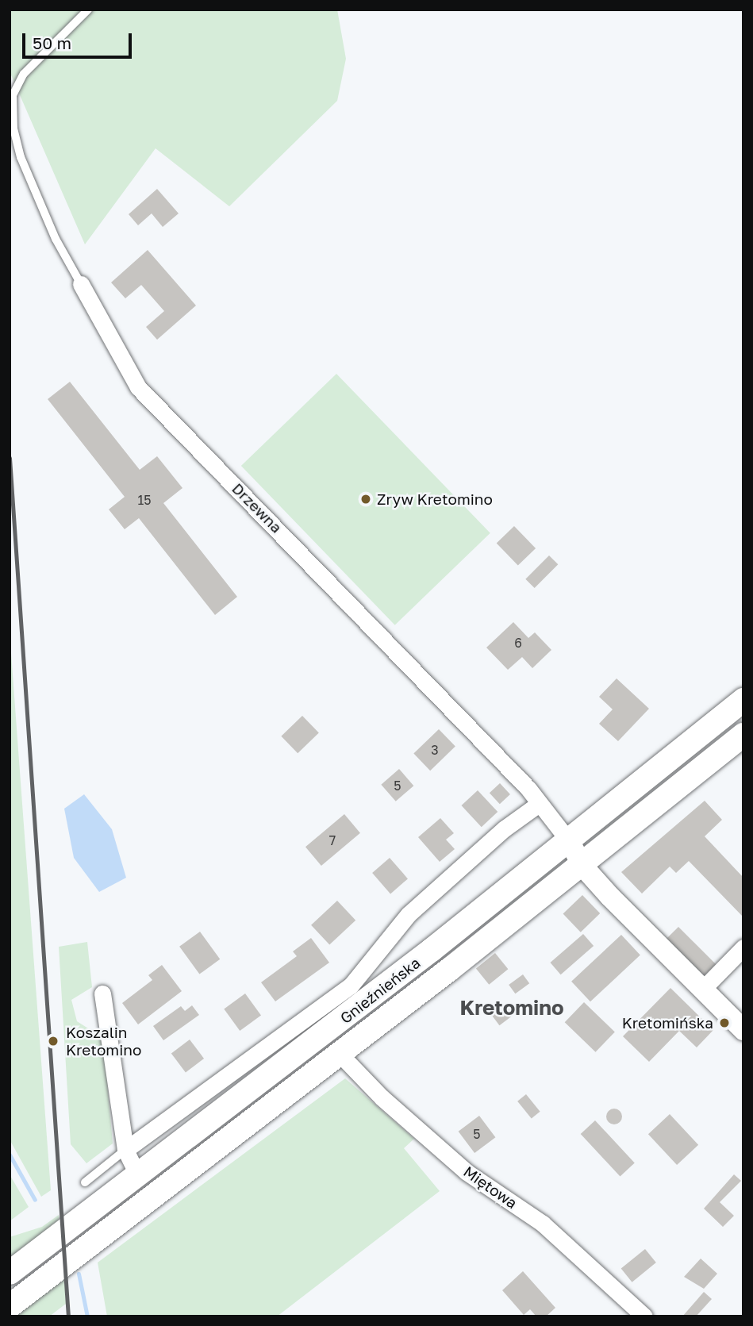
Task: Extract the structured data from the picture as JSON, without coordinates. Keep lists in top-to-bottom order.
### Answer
{
  "streets": {
    "main road": ["Gnieźnieńska"],
    "street": ["Drzewna", "Miętowa"]
  },
  "crossings": [
    ["Drzewna", "Gnieźnieńska"],
    ["Gnieźnieńska", "Miętowa"]
  ],
  "districts": ["Kretomino"],
  "places": ["Zryw Kretomino", "Kretomińska", "Koszalin Kretomino"],
  "house_numbers": [
    "15",
    "6",
    "3",
    "5",
    "7",
    "5"
  ],
  "scale_bar": "50 m"
}
